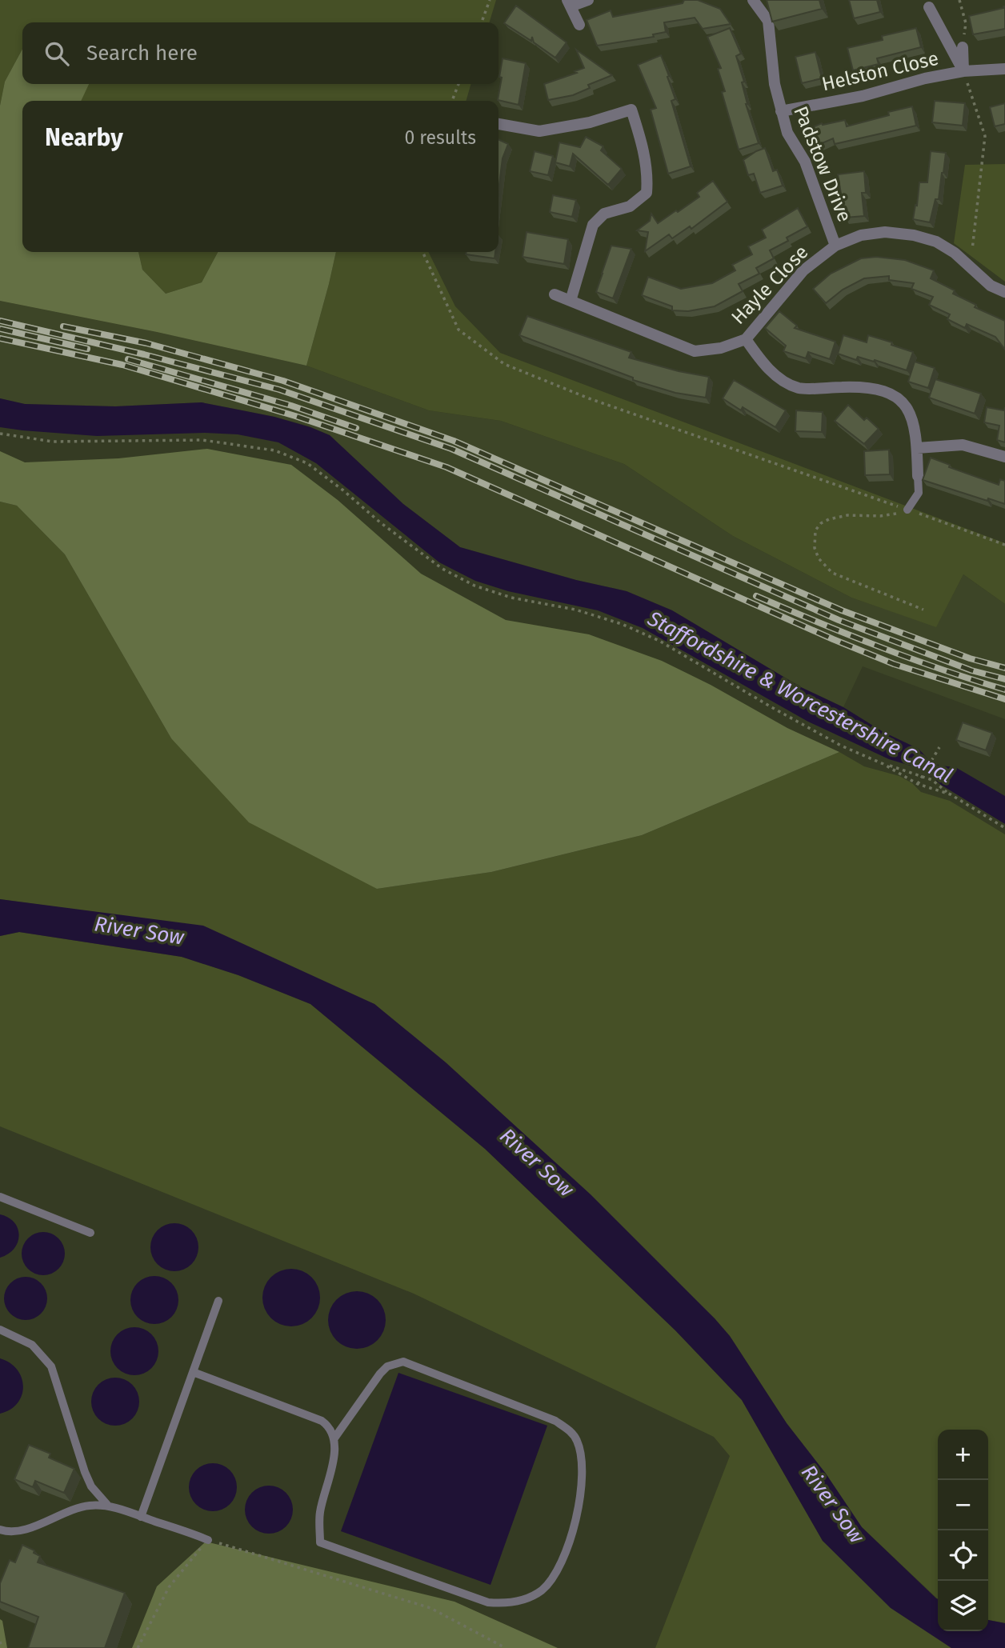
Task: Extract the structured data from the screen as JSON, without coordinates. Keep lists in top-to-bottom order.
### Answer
{
  "streets": {
    "street": ["Helston Close", "Padstow Drive", "Hayle Close"]
  },
  "crossings": [
    ["Helston Close", "Padstow Drive"],
    ["Padstow Drive", "Hayle Close"]
  ],
  "water": ["Staffordshire & Worcestershire Canal", "River Sow"],
  "page": {
    "search": "Search here",
    "heading": ["Nearby", "0 results"],
    "map_buttons": ["+", "−"]
  }
}
